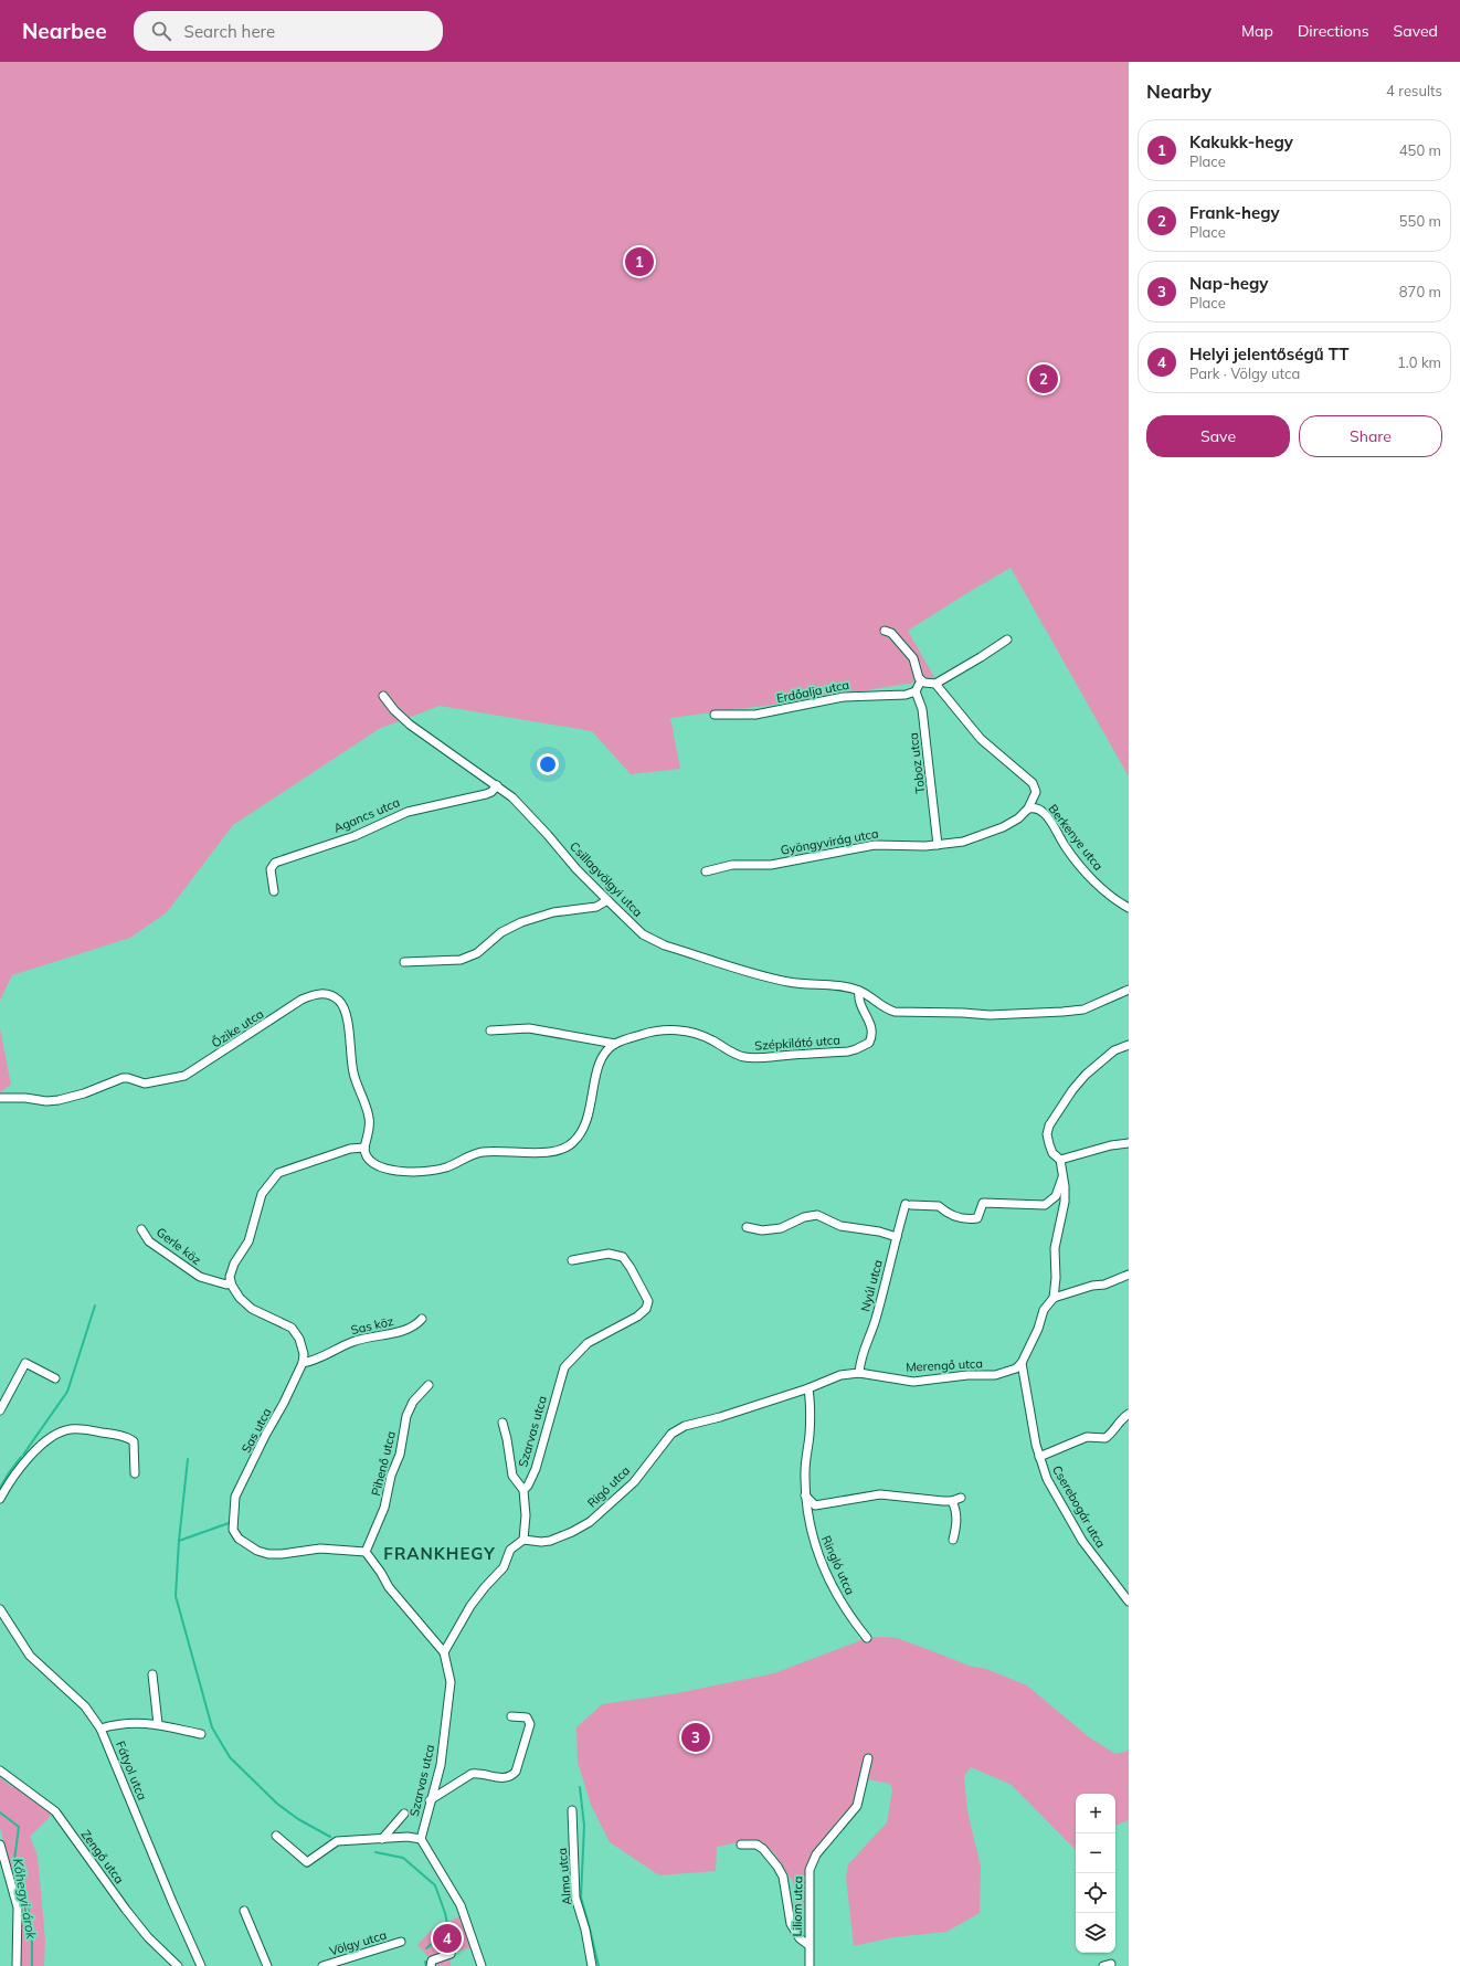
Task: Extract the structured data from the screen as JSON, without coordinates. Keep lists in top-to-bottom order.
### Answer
{
  "streets": {
    "street": [
      "Erdőalja utca",
      "Toboz utca",
      "Agancs utca",
      "Berkenye utca",
      "Gyöngyvirág utca",
      "Csillagvölgyi utca",
      "Őzike utca",
      "Szépkilátó utca",
      "Gerle köz",
      "Nyúl utca",
      "Sas köz",
      "Merengő utca",
      "Sas utca",
      "Szarvas utca",
      "Pihenő utca",
      "Rigó utca",
      "Cserebogár utca",
      "Ringló utca",
      "Fátyol utca",
      "Zengő utca",
      "Alma utca",
      "Liliom utca",
      "Völgy utca"
    ]
  },
  "crossings": [
    ["Erdőalja utca", "Toboz utca"],
    ["Toboz utca", "Gyöngyvirág utca"],
    ["Agancs utca", "Csillagvölgyi utca"],
    ["Berkenye utca", "Gyöngyvirág utca"],
    ["Csillagvölgyi utca", "Szépkilátó utca"],
    ["Nyúl utca", "Merengő utca"],
    ["Sas köz", "Sas utca"],
    ["Merengő utca", "Rigó utca"],
    ["Merengő utca", "Cserebogár utca"],
    ["Merengő utca", "Ringló utca"],
    ["Sas utca", "Pihenő utca"]
  ],
  "districts": ["FRANKHEGY"],
  "water": ["Kőhegyi-árok"],
  "page": {
    "header": "Nearbee",
    "search": "Search here",
    "nav": ["Map", "Directions", "Saved"],
    "heading": ["Nearby", "4 results"],
    "list": [
      {
        "mark": "1",
        "name": "Kakukk-hegy",
        "note": "Place",
        "value": "450 m"
      },
      {
        "mark": "2",
        "name": "Frank-hegy",
        "note": "Place",
        "value": "550 m"
      },
      {
        "mark": "3",
        "name": "Nap-hegy",
        "note": "Place",
        "value": "870 m"
      },
      {
        "mark": "4",
        "name": "Helyi jelentőségű TT",
        "note": "Park · Völgy utca",
        "value": "1.0 km"
      }
    ],
    "pins": [
      "1",
      "2",
      "3",
      "4"
    ],
    "buttons": ["Save", "Share"],
    "map_buttons": ["+", "−"]
  }
}
